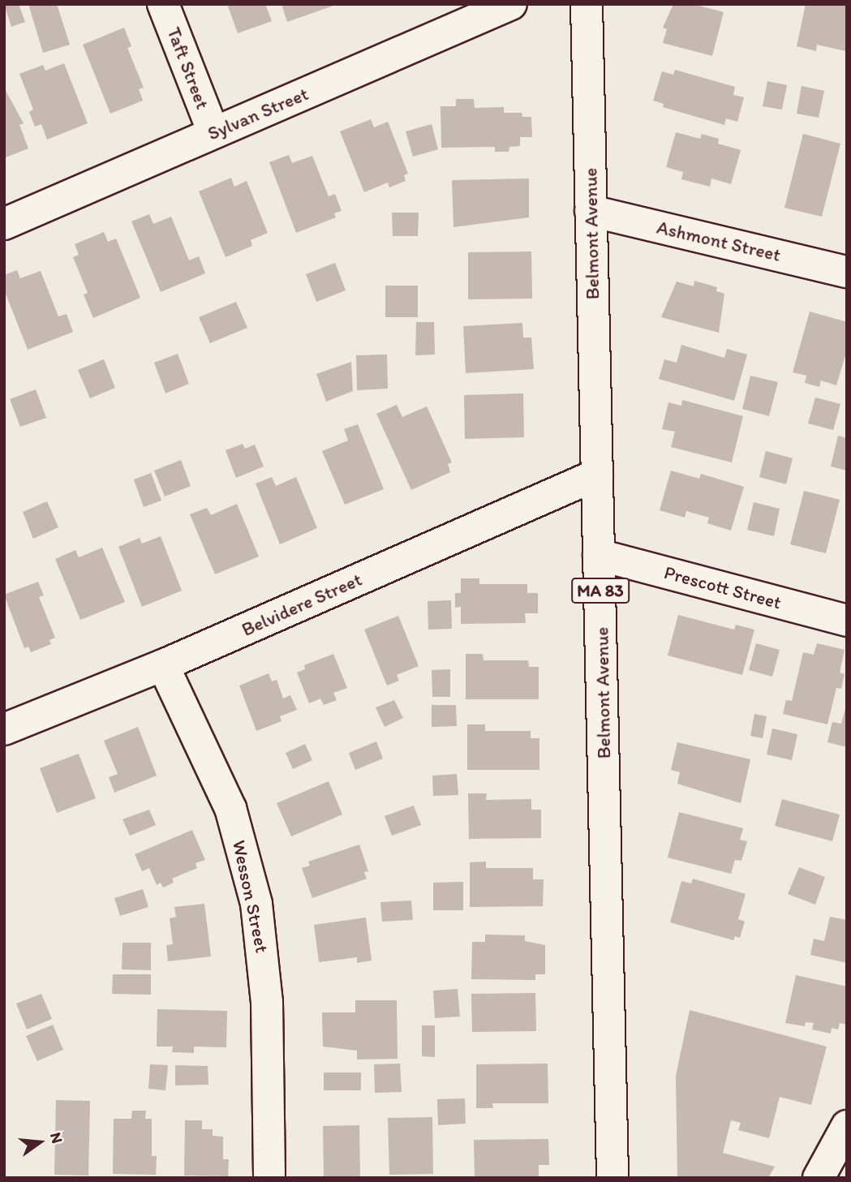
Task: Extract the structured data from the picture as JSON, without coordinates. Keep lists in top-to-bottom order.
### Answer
{
  "streets": {
    "street": [
      "Taft Street",
      "Sylvan Street",
      "Belmont Avenue",
      "Ashmont Street",
      "Prescott Street",
      "MA 83",
      "Belvidere Street",
      "Wesson Street"
    ]
  },
  "crossings": [
    ["Taft Street", "Sylvan Street"],
    ["Belmont Avenue", "Ashmont Street"],
    ["Belmont Avenue", "Prescott Street"],
    ["Belmont Avenue", "Belvidere Street"],
    ["Belvidere Street", "Wesson Street"]
  ],
  "north": "right"
}
